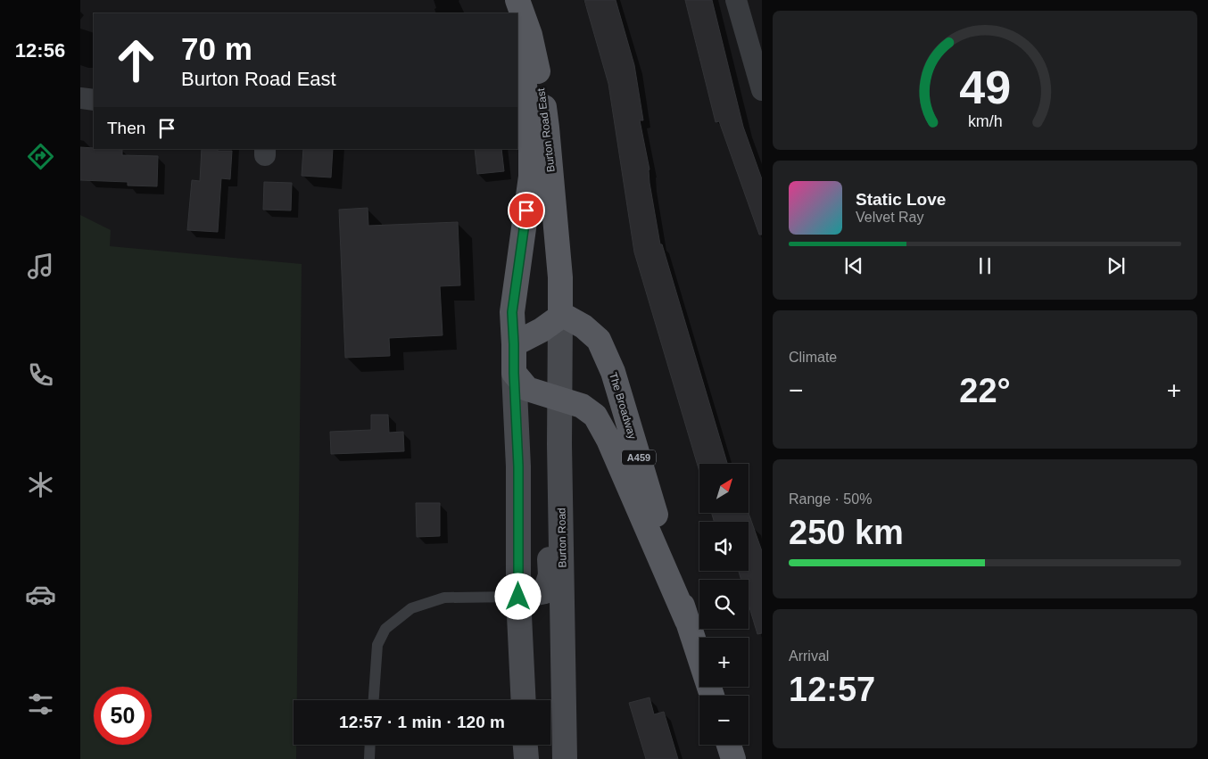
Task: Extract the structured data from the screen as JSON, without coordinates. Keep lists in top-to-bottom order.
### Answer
{
  "streets": {
    "main road": [
      "Burton Road East",
      "The Broadway",
      "A459",
      "Burton Road"
    ]
  },
  "crossings": [
    ["Burton Road East", "The Broadway"],
    ["Burton Road East", "Burton Road"],
    ["The Broadway", "Burton Road"]
  ],
  "north": "top right",
  "page": {
    "tabs": "12:56",
    "turn": ["70 m", "Burton Road East"],
    "then": "Then",
    "song": ["Static Love", "Velvet Ray"],
    "tile": [
      "Climate",
      ["Range · 50%", "250 km"],
      ["Arrival", "12:57"]
    ],
    "heat": ["−", "22°", "+"],
    "map_buttons": ["+", "−"],
    "limit": "50",
    "trip": "12:57 · 1 min · 120 m",
    "gauge": ["49", "km/h"]
  }
}
